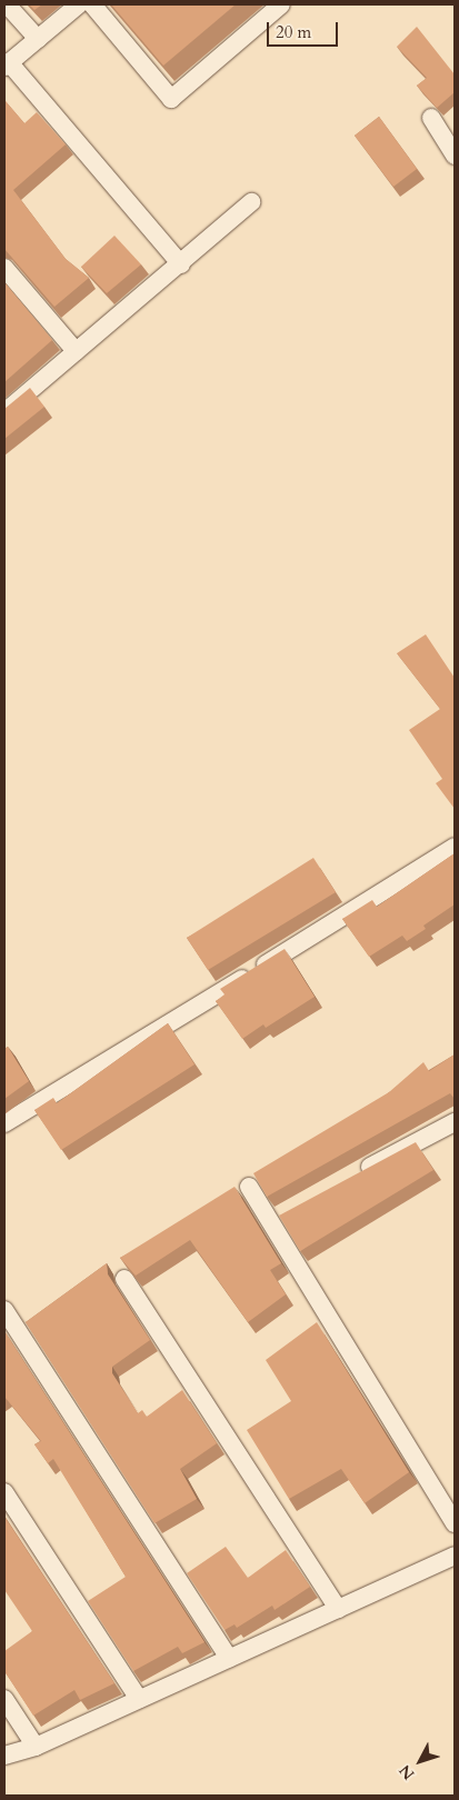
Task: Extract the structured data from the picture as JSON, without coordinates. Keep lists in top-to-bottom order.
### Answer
{
  "scale_bar": "20 m",
  "north": "bottom left"
}
